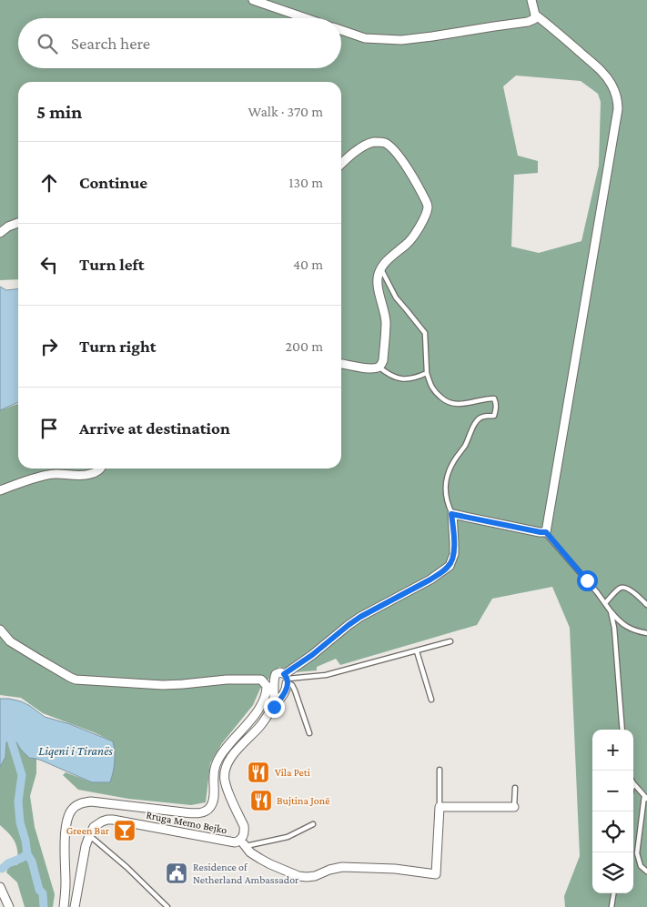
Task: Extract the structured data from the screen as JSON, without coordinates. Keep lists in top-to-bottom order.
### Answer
{
  "streets": {
    "street": ["Rruga Memo Bejko"]
  },
  "water": ["Liqeni i Tiranës"],
  "places": {
    "restaurant": ["Vila Peti", "Bujtina Jonë"],
    "bar": ["Green Bar"],
    "public building": ["Residence of Netherland Ambassador"]
  },
  "page": {
    "search": "Search here",
    "heading": ["5 min", "Walk · 370 m"],
    "list": [
      ["Continue", "130 m"],
      ["Turn left", "40 m"],
      ["Turn right", "200 m"],
      "Arrive at destination"
    ],
    "map_buttons": ["+", "−"]
  }
}
